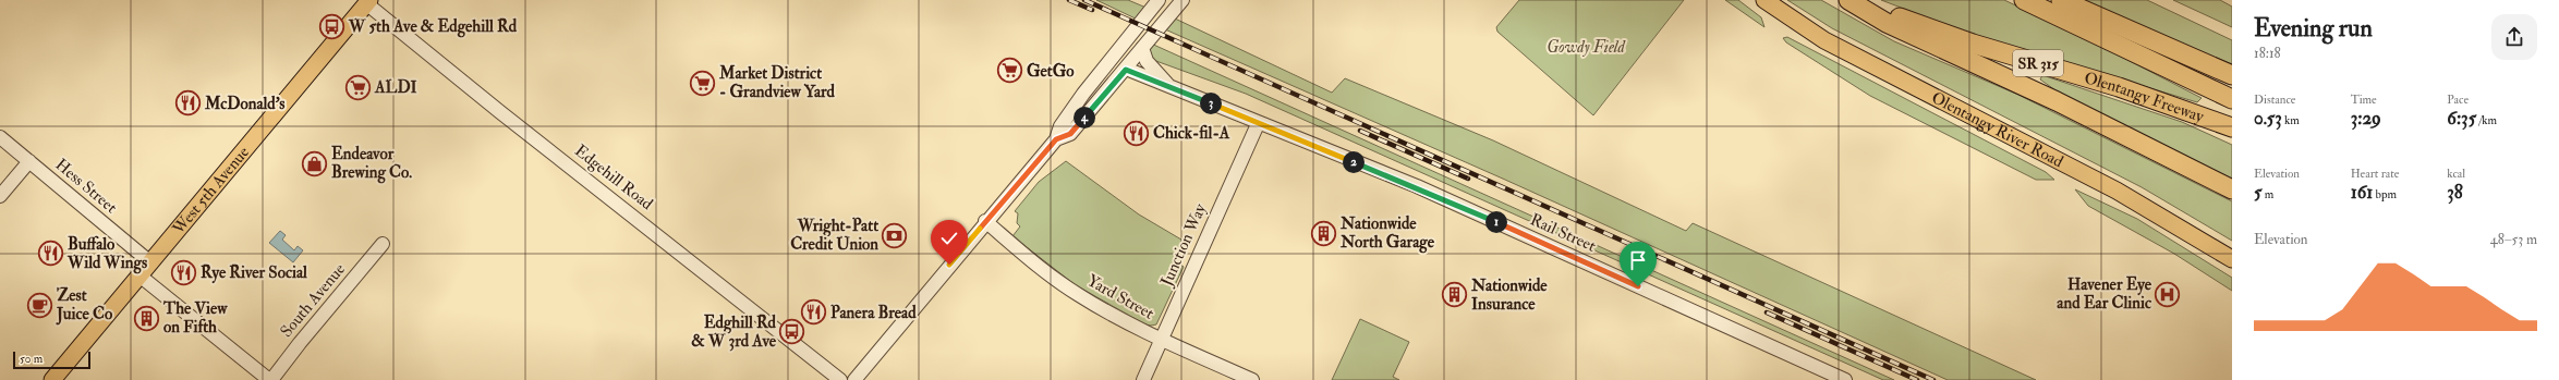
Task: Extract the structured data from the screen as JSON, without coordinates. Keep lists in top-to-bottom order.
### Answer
{
  "streets": {
    "highway": ["SR 315", "Olentangy Freeway"],
    "main road": ["Olentangy River Road", "West 5th Avenue"],
    "street": [
      "Edgehill Road",
      "Hess Street",
      "Rail Street",
      "Junction Way",
      "Yard Street",
      "South Avenue"
    ]
  },
  "crossings": [
    ["Edgehill Road", "West 5th Avenue"],
    ["Hess Street", "West 5th Avenue"],
    ["Rail Street", "Junction Way"],
    ["Junction Way", "Yard Street"]
  ],
  "parks": ["Gowdy Field"],
  "places": {
    "bus stop": ["W 5th Ave & Edgehill Rd", "Edghill Rd & W 3rd Ave"],
    "supermarket": ["GetGo", "Market District - Grandview Yard", "ALDI"],
    "restaurant": [
      "McDonald's",
      "Chick-fil-A",
      "Buffalo Wild Wings",
      "Rye River Social",
      "Panera Bread"
    ],
    "shop": ["Endeavor Brewing Co."],
    "building": ["Nationwide North Garage", "Nationwide Insurance", "The View on Fifth"],
    "bank": ["Wright-Patt Credit Union"],
    "hospital": ["Havener Eye and Ear Clinic"],
    "cafe": ["Zest Juice Co"]
  },
  "scale_bar": "50 m",
  "page": {
    "heading": ["Evening run", "18:18"],
    "stats": [
      ["Distance", "0.53 km"],
      ["Time", "3:29"],
      ["Pace", "6:35 /km"],
      ["Elevation", "5 m"],
      ["Heart rate", "161 bpm"],
      ["kcal", "38"]
    ],
    "pins": [
      "3",
      "4",
      "2",
      "1"
    ],
    "chart": ["Elevation", "48–53 m"],
    "scale": "50 m"
  }
}
